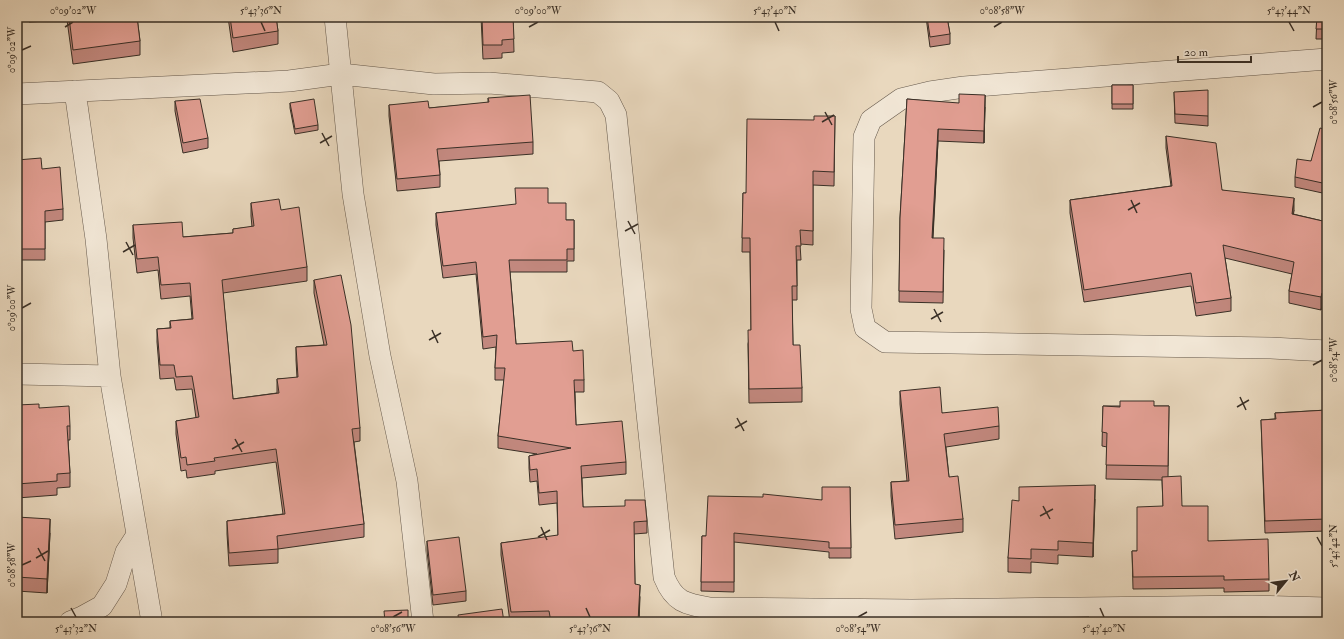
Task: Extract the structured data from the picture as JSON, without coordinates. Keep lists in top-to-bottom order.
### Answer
{
  "scale_bar": "20 m",
  "north": "top right",
  "coordinates": [
    "0°09'02\"W",
    "5°43'36\"N",
    "0°09'00\"W",
    "5°43'40\"N",
    "0°08'58\"W",
    "5°43'44\"N",
    "0°08'56\"W",
    "0°08'54\"W",
    "5°43'42\"N",
    "5°43'32\"N"
  ]
}
